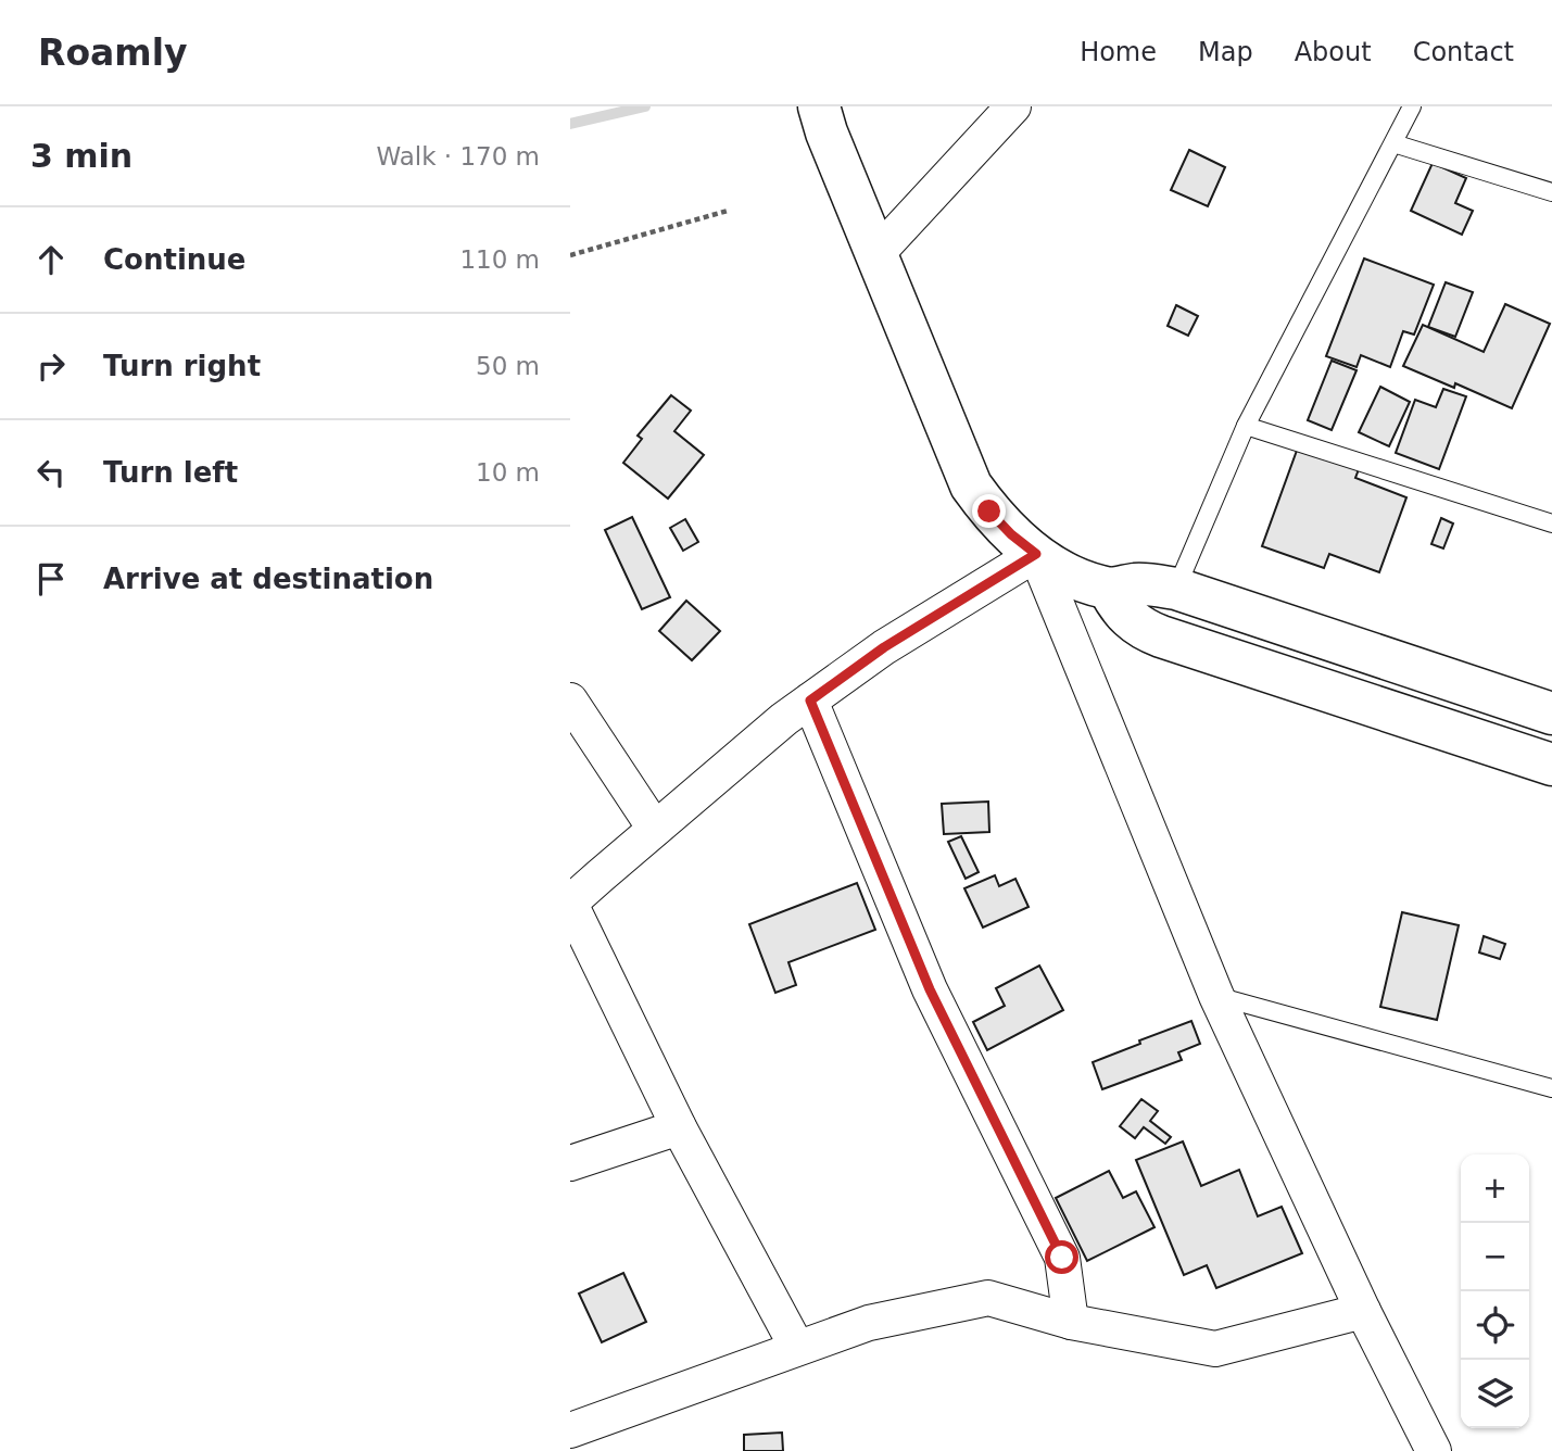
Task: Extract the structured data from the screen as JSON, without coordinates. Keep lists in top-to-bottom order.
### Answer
{
  "page": {
    "header": "Roamly",
    "nav": [
      "Home",
      "Map",
      "About",
      "Contact"
    ],
    "heading": ["3 min", "Walk · 170 m"],
    "list": [
      ["Continue", "110 m"],
      ["Turn right", "50 m"],
      ["Turn left", "10 m"],
      "Arrive at destination"
    ],
    "map_buttons": ["+", "−"]
  }
}
